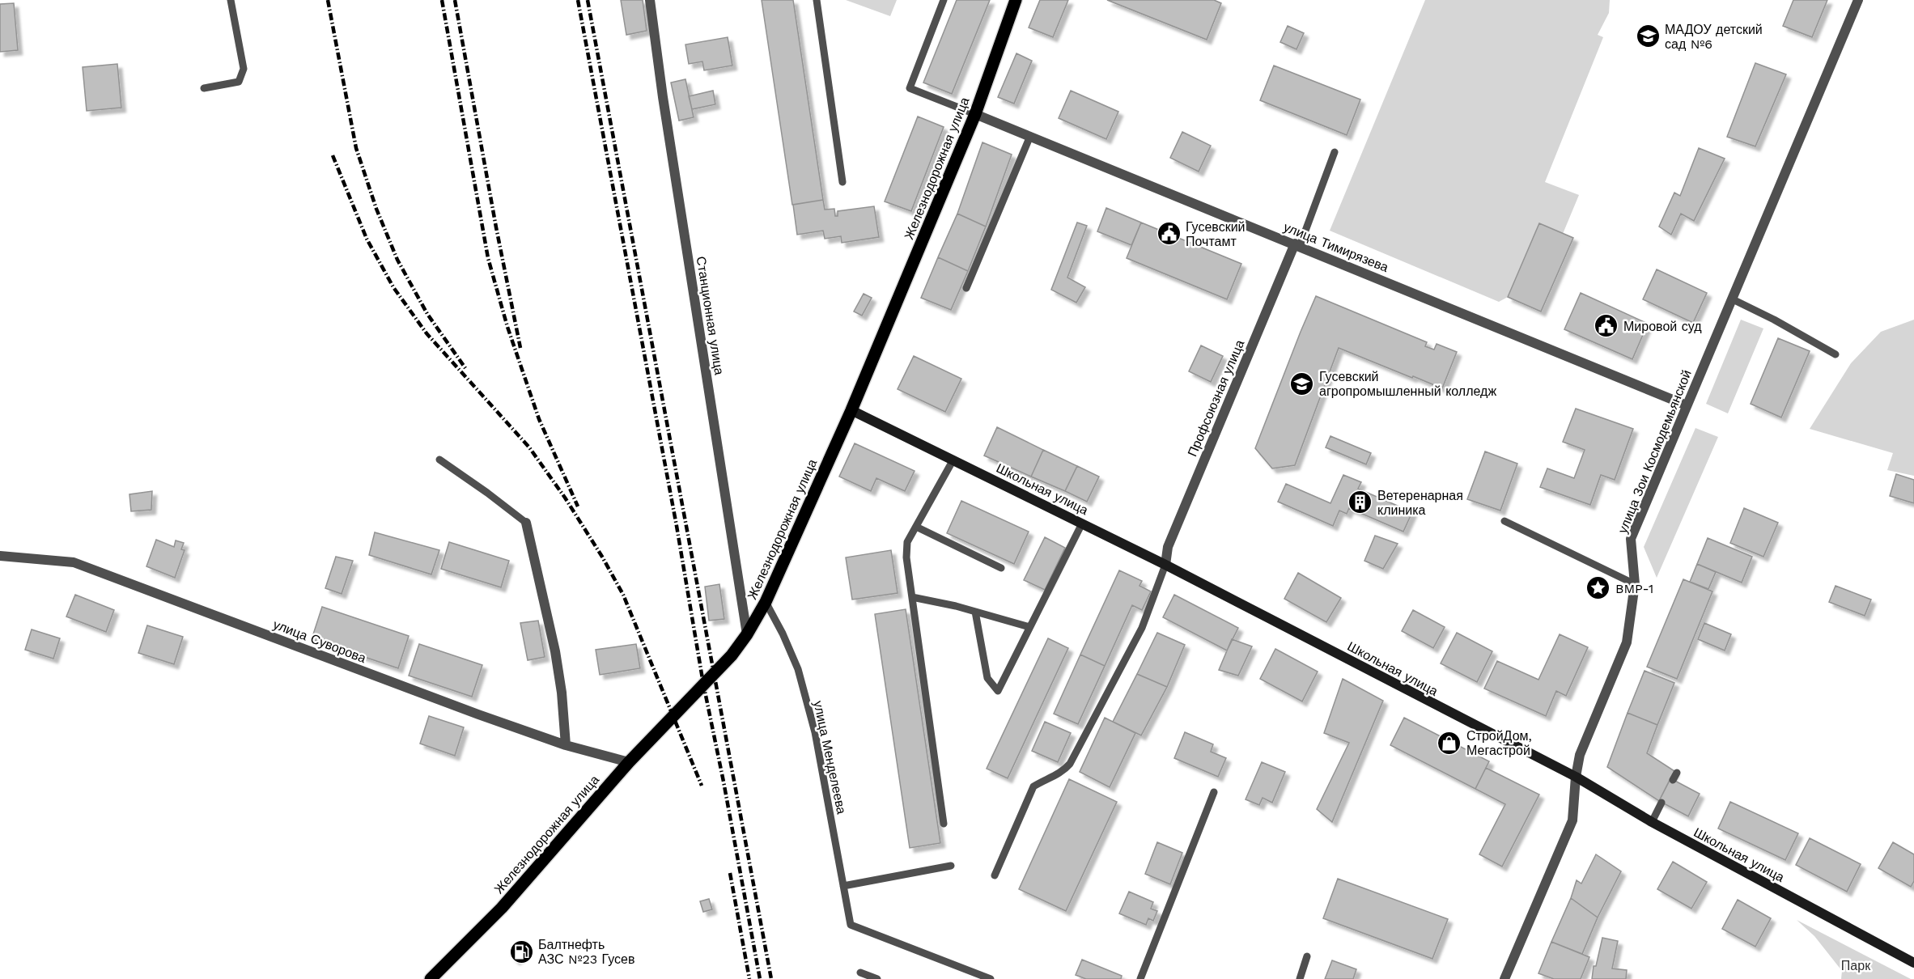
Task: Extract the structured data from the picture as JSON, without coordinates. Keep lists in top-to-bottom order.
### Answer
{
  "streets": {
    "main road": ["Железнодорожная улица", "Школьная улица"],
    "street": [
      "улица Тимирязева",
      "Станционная улица",
      "Профсоюзная улица",
      "улица Зои Космодемьянской",
      "улица Суворова"
    ],
    "lane": ["улица Менделеева"]
  },
  "crossings": [
    ["Железнодорожная улица", "улица Тимирязева"],
    ["Железнодорожная улица", "Станционная улица"],
    ["Железнодорожная улица", "Школьная улица"],
    ["Железнодорожная улица", "улица Суворова"],
    ["Железнодорожная улица", "улица Менделеева"],
    ["улица Тимирязева", "Профсоюзная улица"],
    ["улица Тимирязева", "улица Зои Космодемьянской"],
    ["Профсоюзная улица", "Школьная улица"],
    ["улица Зои Космодемьянской", "Школьная улица"]
  ],
  "parks": ["Парк"],
  "places": {
    "school or university": ["МАДОУ детский сад №6", "Гусевский агропромышленный колледж"],
    "public building": ["Гусевский Почтамт", "Мировой суд"],
    "building": ["Ветеренарная клиника"],
    "place": ["BMP-1"],
    "shop": ["СтройДом, Мегастрой"],
    "fuel station": ["Балтнефть АЗС №23 Гусев"]
  }
}
